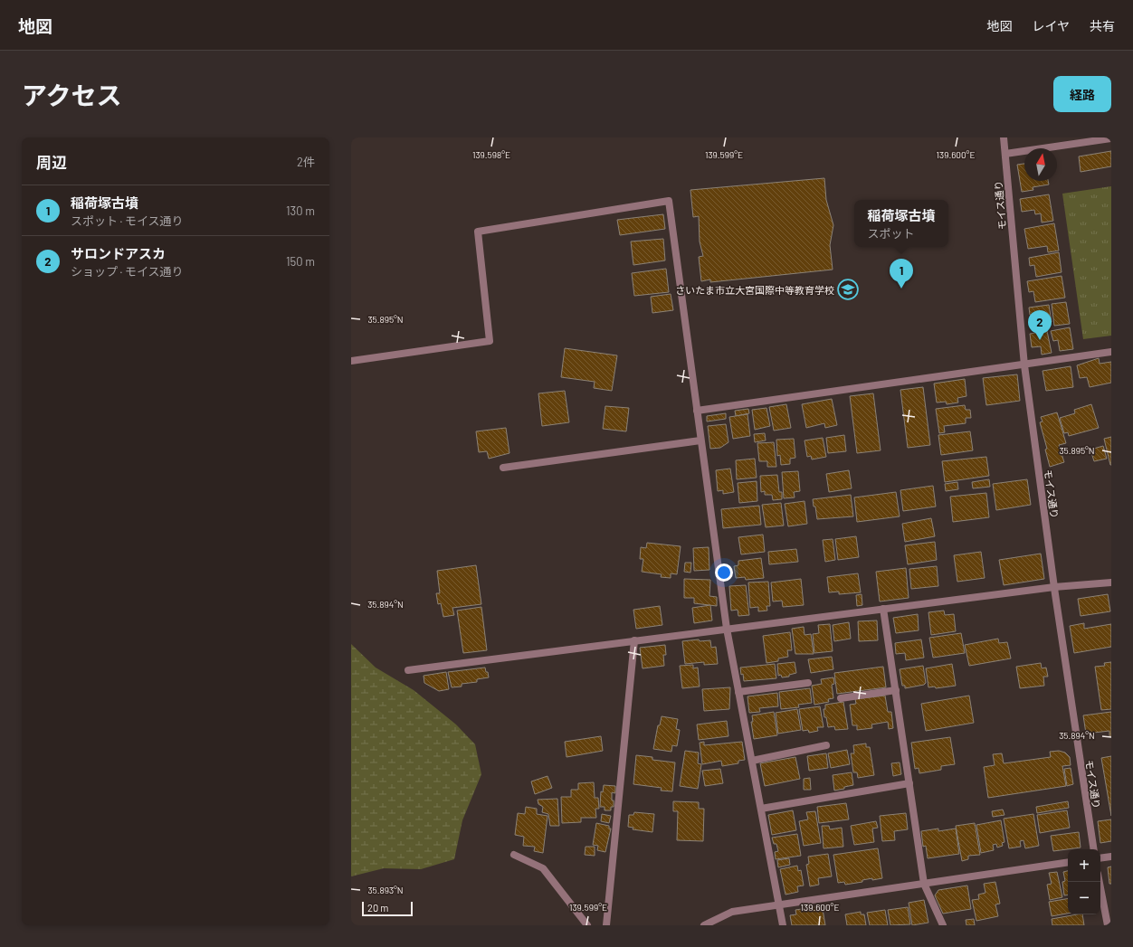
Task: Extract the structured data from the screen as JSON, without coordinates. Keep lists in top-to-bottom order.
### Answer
{
  "streets": {
    "street": ["モイス通り"]
  },
  "places": {
    "school or university": ["さいたま市立大宮国際中等教育学校"]
  },
  "scale_bar": "20 m",
  "north": "top",
  "page": {
    "header": "地図",
    "nav": ["地図", "レイヤ", "共有"],
    "title": "アクセス",
    "buttons": "経路",
    "heading": ["周辺", "2件"],
    "list": [
      {
        "mark": "1",
        "name": "稲荷塚古墳",
        "note": "スポット · モイス通り",
        "value": "130 m"
      },
      {
        "mark": "2",
        "name": "サロンドアスカ",
        "note": "ショップ · モイス通り",
        "value": "150 m"
      }
    ],
    "popup": ["稲荷塚古墳", "スポット"],
    "pins": ["1", "2"],
    "map_buttons": ["+", "−"],
    "scale": "20 m"
  },
  "coordinates": [
    "139.598°E",
    "139.599°E",
    "139.600°E",
    "35.895°N",
    "35.894°N",
    "35.893°N"
  ]
}
